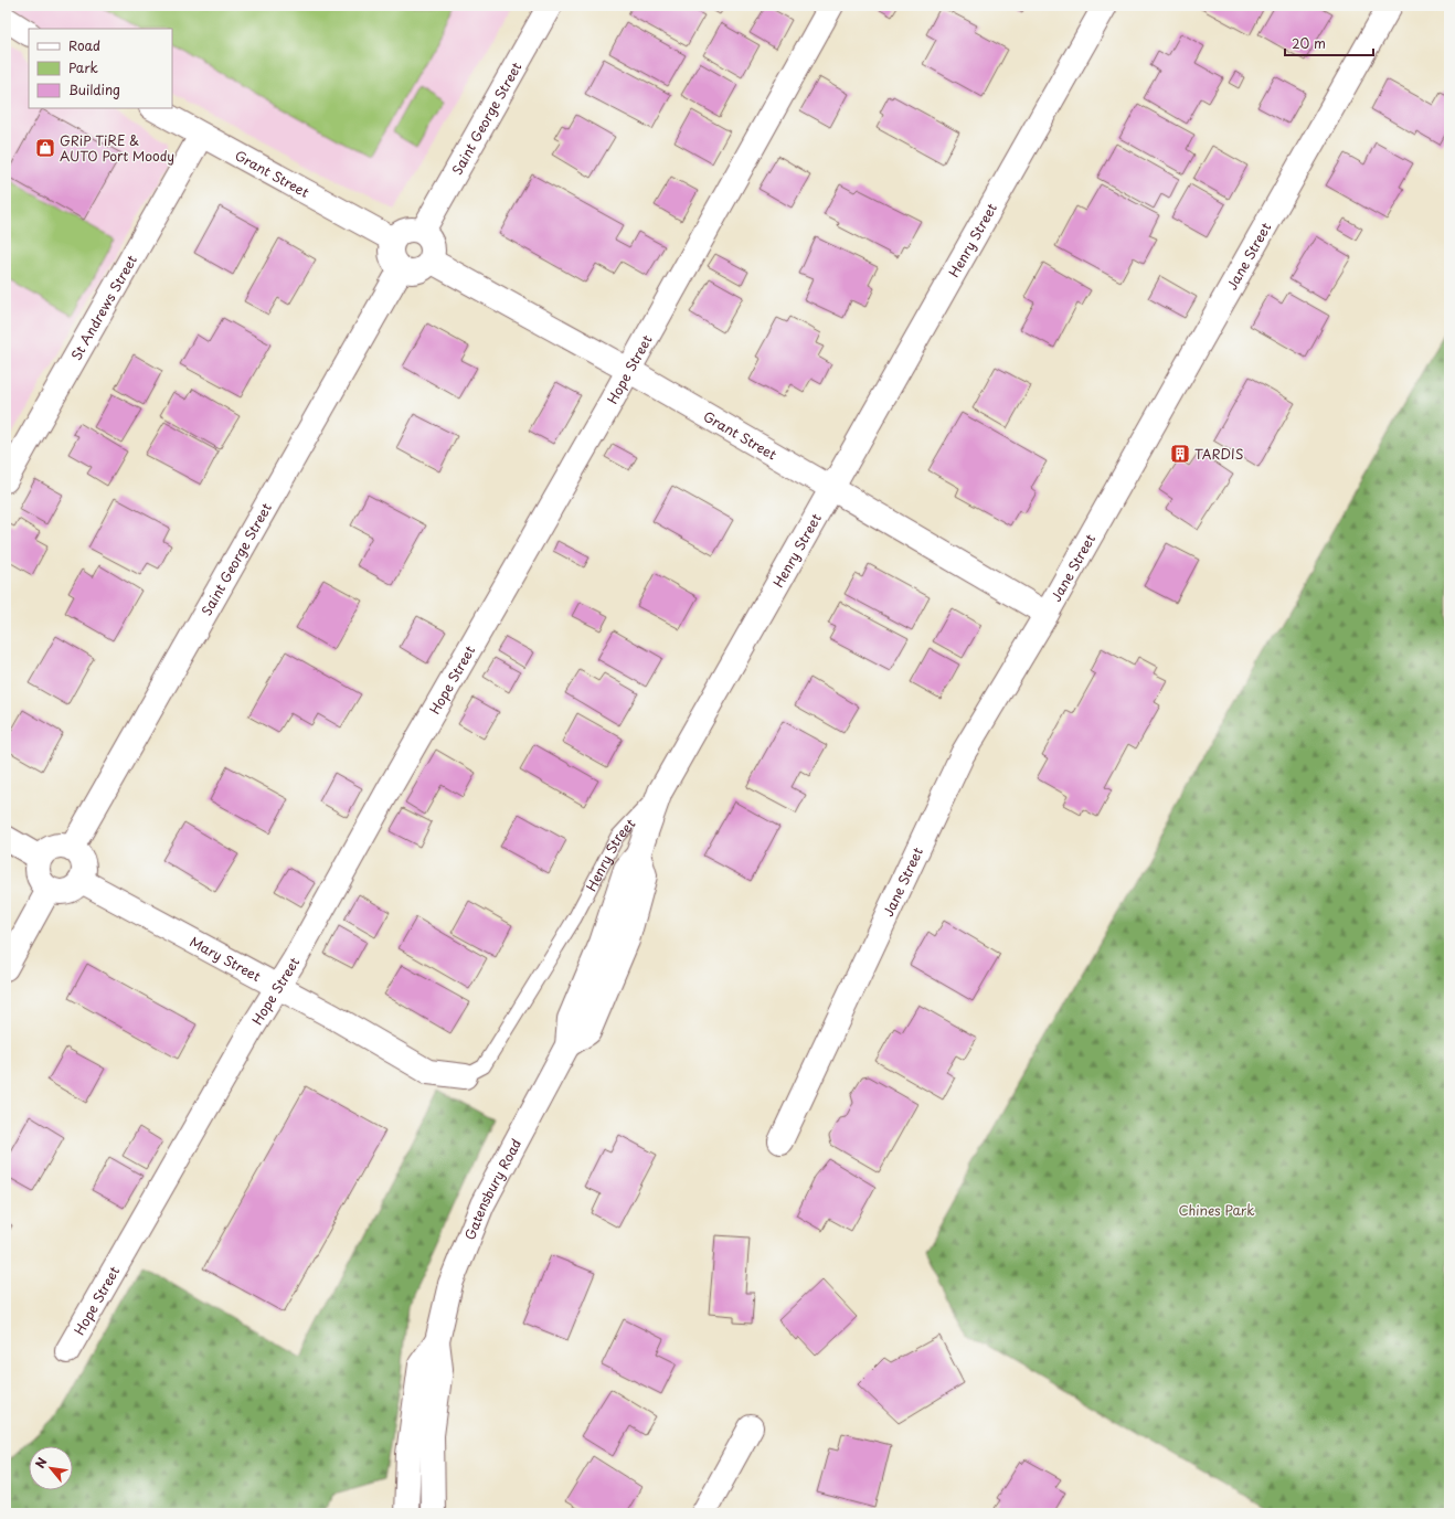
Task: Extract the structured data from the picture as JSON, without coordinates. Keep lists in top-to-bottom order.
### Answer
{
  "streets": {
    "street": [
      "Saint George Street",
      "Grant Street",
      "Henry Street",
      "Jane Street",
      "St Andrews Street",
      "Hope Street",
      "Mary Street",
      "Gatensbury Road"
    ]
  },
  "crossings": [
    ["Saint George Street", "Grant Street"],
    ["Saint George Street", "Mary Street"],
    ["Grant Street", "Henry Street"],
    ["Grant Street", "Jane Street"],
    ["Grant Street", "St Andrews Street"],
    ["Grant Street", "Hope Street"],
    ["Henry Street", "Mary Street"],
    ["Henry Street", "Gatensbury Road"],
    ["Hope Street", "Mary Street"]
  ],
  "parks": ["Chines Park"],
  "places": {
    "shop": ["GRiP TiRE & AUTO Port Moody"],
    "building": ["TARDIS"]
  },
  "legend": ["Road", "Park", "Building"],
  "scale_bar": "20 m",
  "north": "top left"
}
